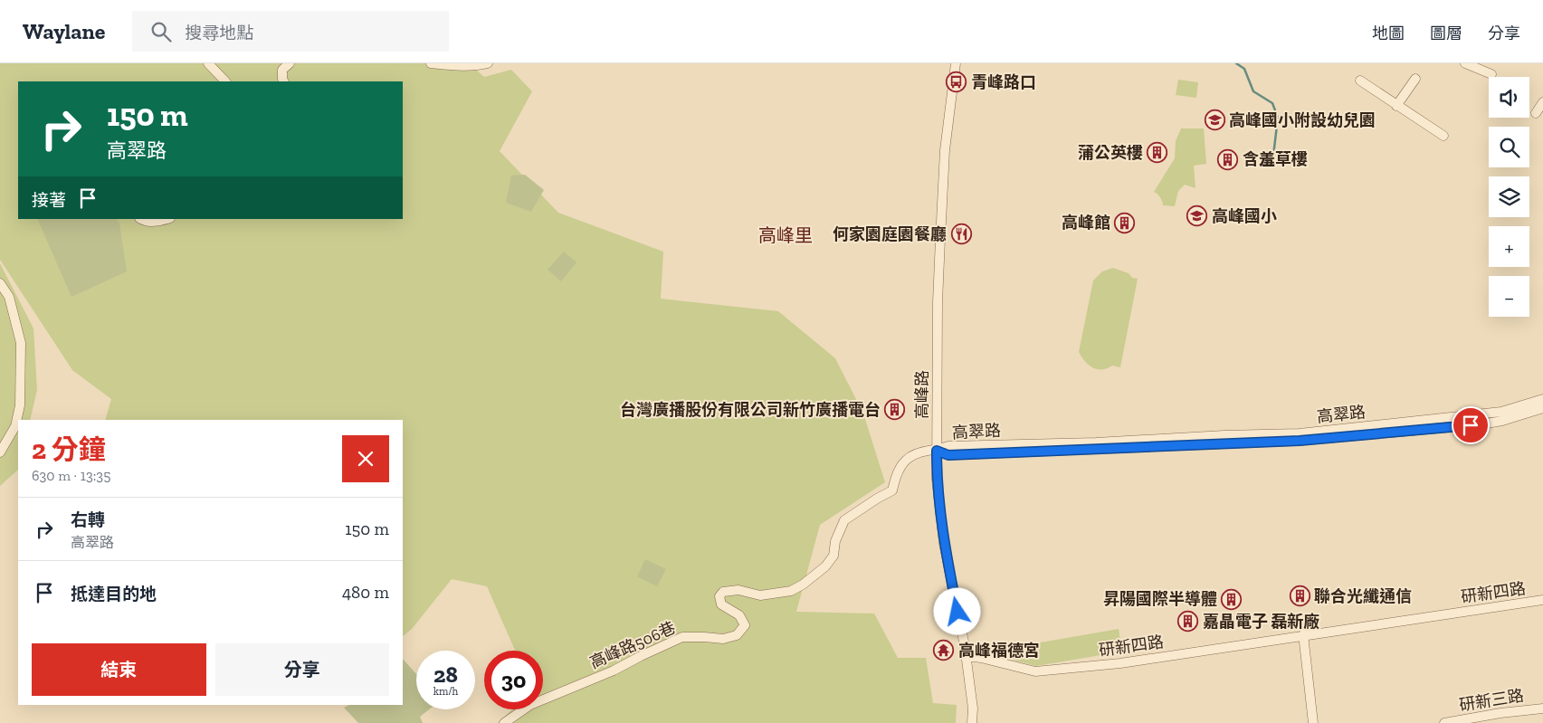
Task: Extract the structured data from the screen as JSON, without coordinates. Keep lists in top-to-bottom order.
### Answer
{
  "streets": {
    "street": [
      "高峰路",
      "高翠路",
      "研新四路",
      "高峰路506巷",
      "研新三路"
    ]
  },
  "crossings": [
    ["高峰路", "高翠路"],
    ["高峰路", "研新四路"],
    ["高峰路", "高峰路506巷"],
    ["高翠路", "高峰路506巷"]
  ],
  "districts": ["高峰里"],
  "places": {
    "bus stop": ["青峰路口"],
    "school or university": ["高峰國小附設幼兒園", "高峰國小"],
    "building": [
      "蒲公英樓",
      "含羞草樓",
      "高峰館",
      "台灣廣播股份有限公司新竹廣播電台",
      "聯合光纖通信",
      "昇陽國際半導體",
      "嘉晶電子 磊新廠"
    ],
    "restaurant": ["何家園庭園餐廳"],
    "temple": ["高峰福德宮"]
  },
  "page": {
    "header": "Waylane",
    "search": "搜尋地點",
    "nav": ["地圖", "圖層", "分享"],
    "map_buttons": ["+", "−"],
    "turn": ["150 m", "高翠路"],
    "then": "接著",
    "heading": ["2 分鐘", "630 m · 13:35"],
    "list": [
      {
        "name": "右轉",
        "note": "高翠路",
        "value": "150 m"
      },
      {
        "name": "抵達目的地",
        "value": "480 m"
      }
    ],
    "buttons": ["結束", "分享"],
    "speed": "28 km/h",
    "limit": "30"
  }
}
